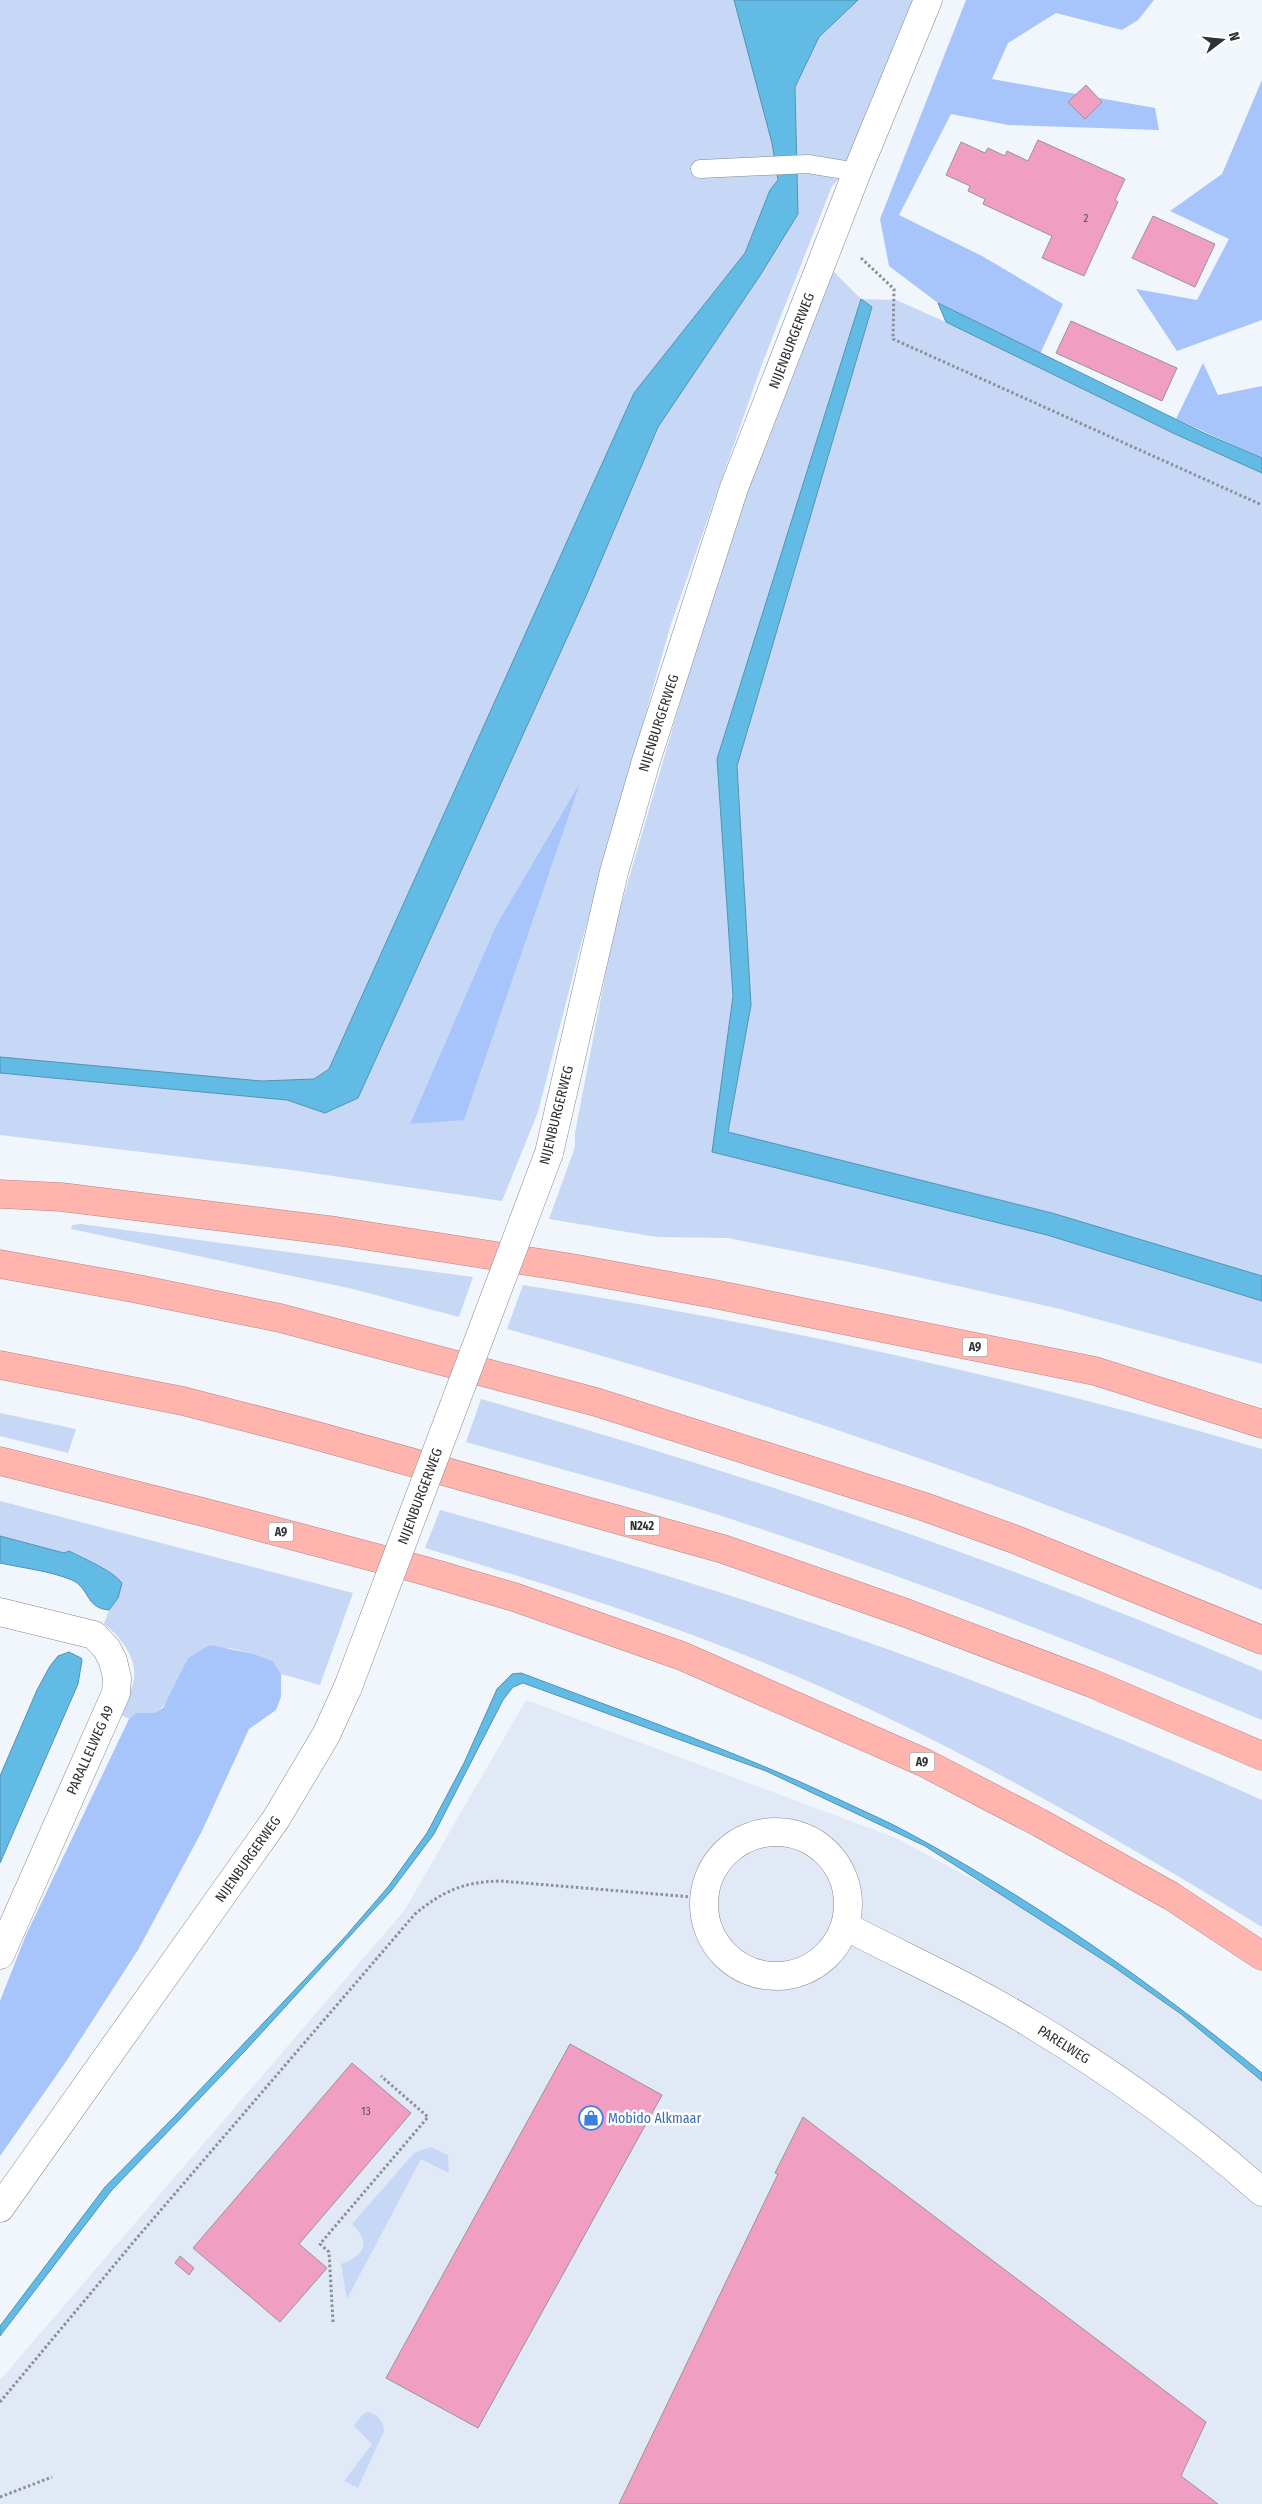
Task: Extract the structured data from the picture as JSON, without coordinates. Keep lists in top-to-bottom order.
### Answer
{
  "streets": {
    "highway": ["A9", "N242"],
    "street": ["NIJENBURGERWEG", "PARALLELWEG A9", "PARELWEG"]
  },
  "places": {
    "shop": ["Mobido Alkmaar"]
  },
  "house_numbers": ["2", "13"],
  "north": "right"
}
